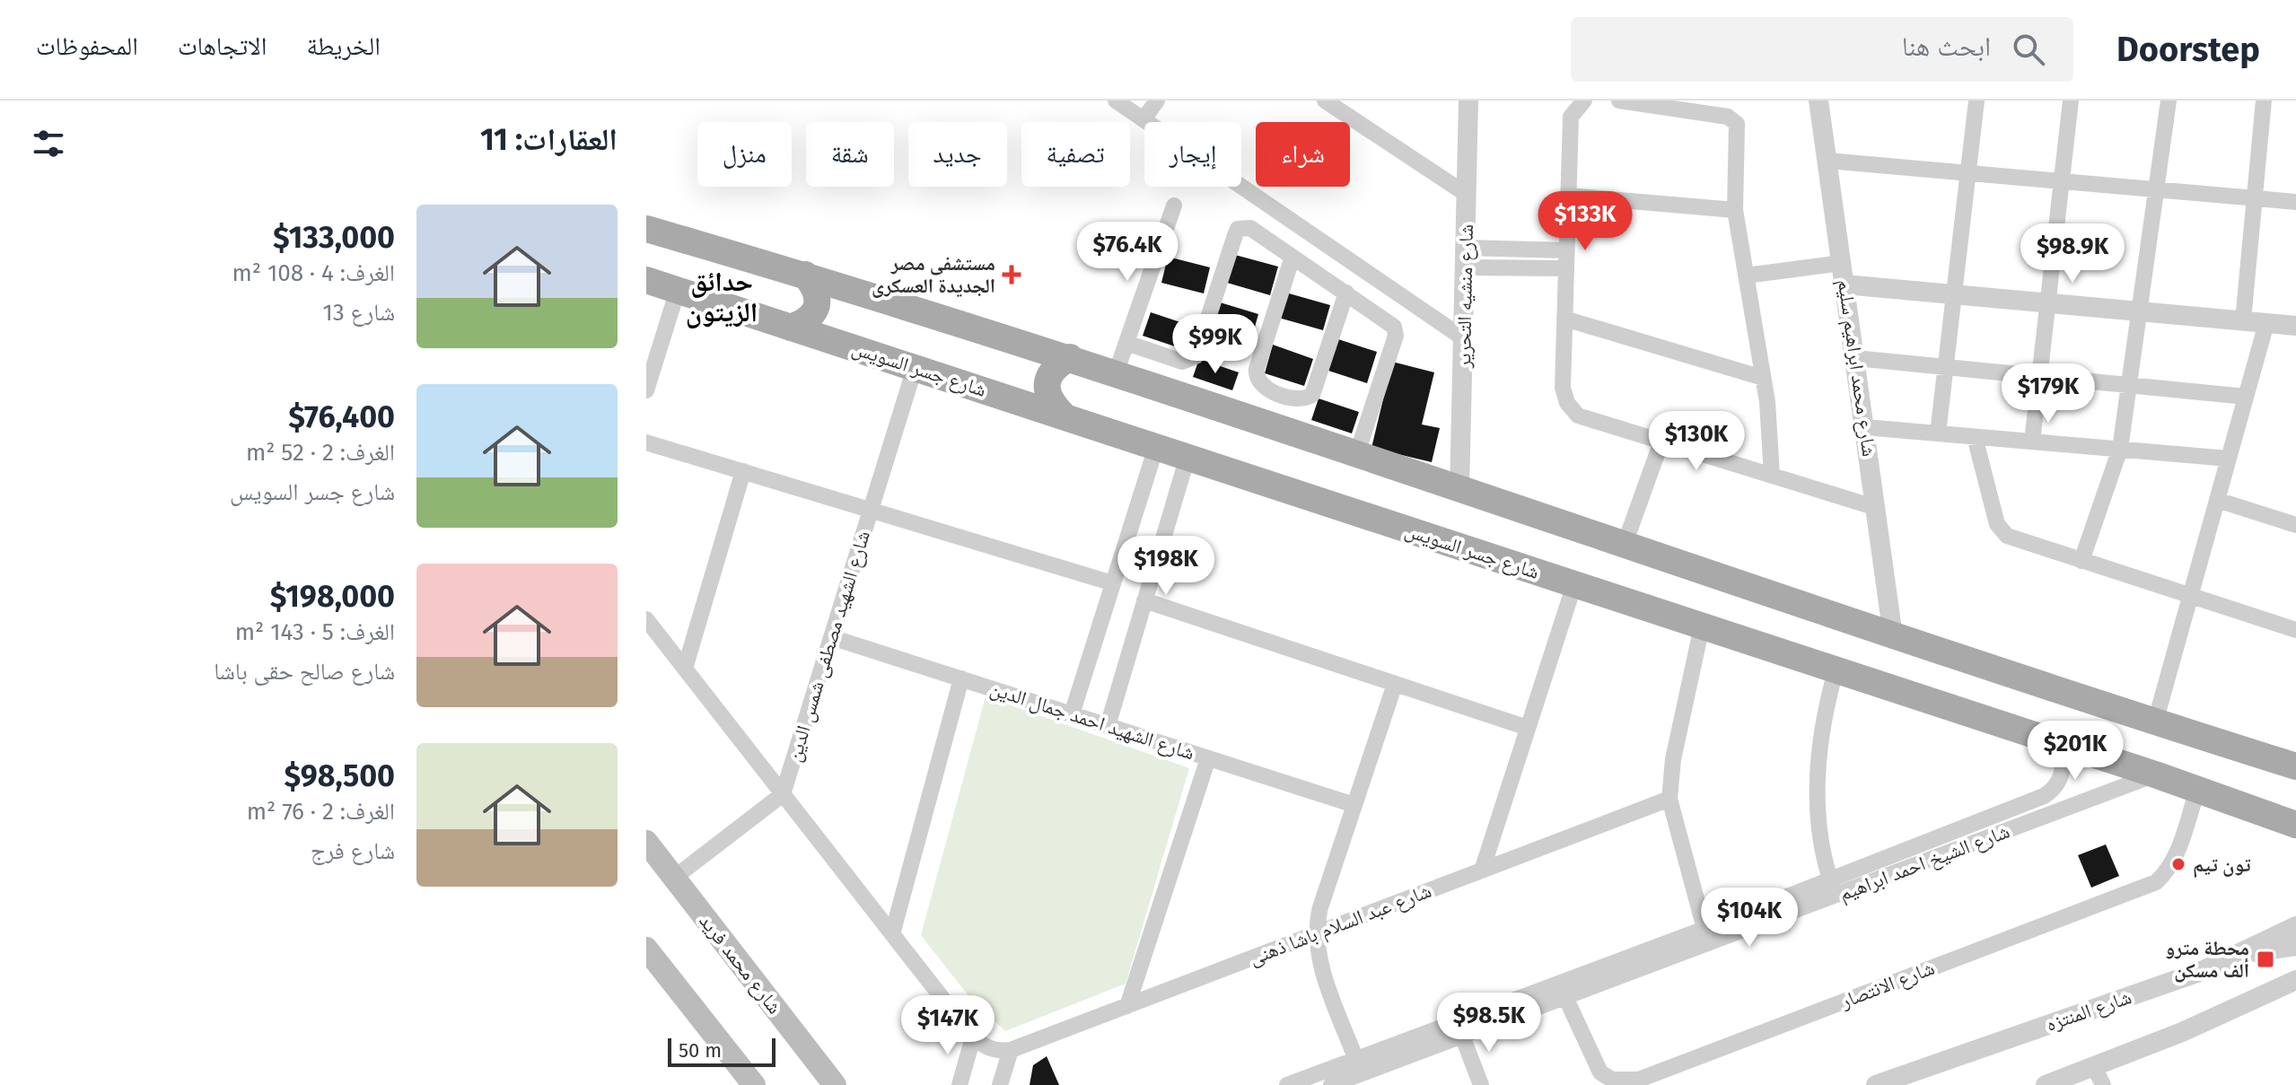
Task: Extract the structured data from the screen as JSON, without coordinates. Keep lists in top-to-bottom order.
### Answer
{
  "streets": {
    "main road": ["شارع جسر السويس", "شارع محمد فريد"],
    "street": [
      "شارع منشيه التحرير",
      "شارع محمد ابراهيم سليم",
      "شارع الشهيد مصطفى شمس الدين",
      "شارع الشهيد احمد جمال الدين",
      "شارع الشيخ احمد ابراهيم",
      "شارع عبد السلام باشا ذهنى",
      "شارع الانتصار",
      "شارع المنتزه"
    ]
  },
  "crossings": [
    ["شارع جسر السويس", "شارع الشهيد مصطفى شمس الدين"],
    ["شارع جسر السويس", "شارع الشيخ احمد ابراهيم"],
    ["شارع جسر السويس", "شارع الانتصار"],
    ["شارع الشهيد مصطفى شمس الدين", "شارع الشهيد احمد جمال الدين"],
    ["شارع الشيخ احمد ابراهيم", "شارع الانتصار"]
  ],
  "districts": ["حدائق الزيتون"],
  "places": {
    "health": ["مستشفى مصر الجديدة العسكرى"],
    "other": ["تون تيم"],
    "transit": ["محطة مترو ألف مسكن"]
  },
  "scale_bar": "50 m",
  "page": {
    "header": "Doorstep",
    "search": "ابحث هنا",
    "nav": ["الخريطة", "الاتجاهات", "المحفوظات"],
    "heading": "العقارات: 11",
    "chip": [
      "شراء",
      "إيجار",
      "تصفية",
      "جديد",
      "شقة",
      "منزل"
    ],
    "list": [
      {
        "name": "$133,000",
        "note": "الغرف: 4 · 108 m² · شارع 13"
      },
      {
        "name": "$76,400",
        "note": "الغرف: 2 · 52 m² · شارع جسر السويس"
      },
      {
        "name": "$198,000",
        "note": "الغرف: 5 · 143 m² · شارع صالح حقى باشا"
      },
      {
        "name": "$98,500",
        "note": "الغرف: 2 · 76 m² · شارع فرج"
      }
    ],
    "price": [
      "$133K",
      "$76.4K",
      "$98.9K",
      "$99K",
      "$179K",
      "$130K",
      "$198K",
      "$201K",
      "$104K",
      "$98.5K",
      "$147K"
    ],
    "scale": "50 m"
  }
}
